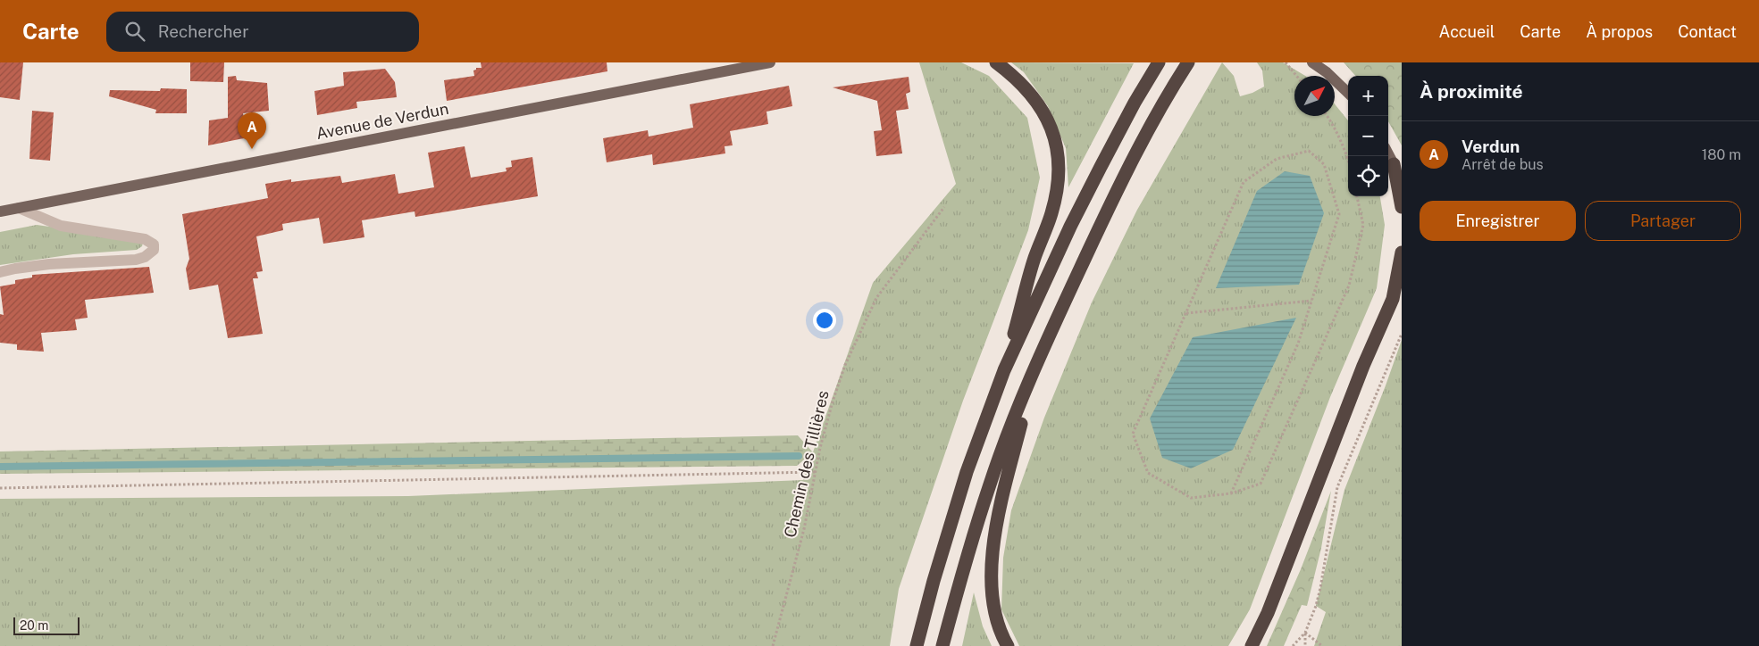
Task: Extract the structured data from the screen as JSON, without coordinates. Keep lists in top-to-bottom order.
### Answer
{
  "streets": {
    "main road": ["Avenue de Verdun"],
    "path": ["Chemin des Tillières"]
  },
  "scale_bar": "20 m",
  "north": "top right",
  "page": {
    "header": "Carte",
    "search": "Rechercher",
    "nav": [
      "Accueil",
      "Carte",
      "À propos",
      "Contact"
    ],
    "heading": "À proximité",
    "map_buttons": ["+", "−"],
    "pins": "A",
    "list": [
      {
        "mark": "A",
        "name": "Verdun",
        "note": "Arrêt de bus",
        "value": "180 m"
      }
    ],
    "buttons": ["Enregistrer", "Partager"],
    "scale": "20 m"
  }
}
